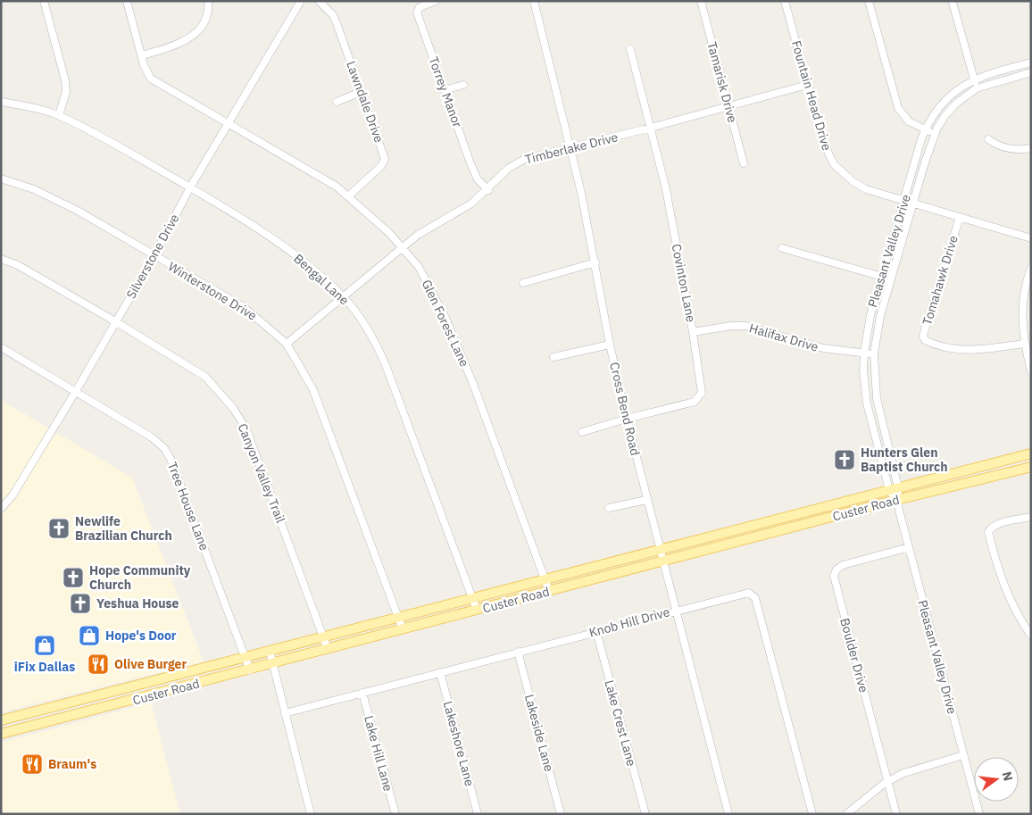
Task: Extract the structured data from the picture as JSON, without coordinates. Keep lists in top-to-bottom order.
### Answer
{
  "streets": {
    "main road": ["Custer Road"],
    "street": [
      "Tamarisk Drive",
      "Torrey Manor",
      "Fountain Head Drive",
      "Lawndale Drive",
      "Timberlake Drive",
      "Pleasant Valley Drive",
      "Silverstone Drive",
      "Bengal Lane",
      "Tomahawk Drive",
      "Covinton Lane",
      "Winterstone Drive",
      "Glen Forest Lane",
      "Halifax Drive",
      "Cross Bend Road",
      "Canyon Valley Trail",
      "Tree House Lane",
      "Knob Hill Drive",
      "Boulder Drive",
      "Lake Crest Lane",
      "Lakeside Lane",
      "Lakeshore Lane",
      "Lake Hill Lane"
    ]
  },
  "crossings": [
    ["Tamarisk Drive", "Timberlake Drive"],
    ["Torrey Manor", "Timberlake Drive"],
    ["Fountain Head Drive", "Timberlake Drive"],
    ["Fountain Head Drive", "Pleasant Valley Drive"],
    ["Fountain Head Drive", "Tomahawk Drive"],
    ["Lawndale Drive", "Glen Forest Lane"],
    ["Timberlake Drive", "Bengal Lane"],
    ["Timberlake Drive", "Covinton Lane"],
    ["Timberlake Drive", "Winterstone Drive"],
    ["Timberlake Drive", "Glen Forest Lane"],
    ["Timberlake Drive", "Cross Bend Road"],
    ["Pleasant Valley Drive", "Halifax Drive"],
    ["Pleasant Valley Drive", "Custer Road"],
    ["Pleasant Valley Drive", "Boulder Drive"],
    ["Silverstone Drive", "Bengal Lane"],
    ["Silverstone Drive", "Winterstone Drive"],
    ["Silverstone Drive", "Glen Forest Lane"],
    ["Silverstone Drive", "Canyon Valley Trail"],
    ["Silverstone Drive", "Tree House Lane"],
    ["Bengal Lane", "Custer Road"],
    ["Covinton Lane", "Halifax Drive"],
    ["Covinton Lane", "Cross Bend Road"],
    ["Winterstone Drive", "Custer Road"],
    ["Glen Forest Lane", "Custer Road"],
    ["Cross Bend Road", "Custer Road"],
    ["Cross Bend Road", "Knob Hill Drive"],
    ["Canyon Valley Trail", "Custer Road"],
    ["Tree House Lane", "Custer Road"],
    ["Knob Hill Drive", "Lake Crest Lane"],
    ["Knob Hill Drive", "Lakeside Lane"],
    ["Knob Hill Drive", "Lakeshore Lane"],
    ["Knob Hill Drive", "Lake Hill Lane"]
  ],
  "places": {
    "church": [
      "Hunters Glen Baptist Church",
      "Newlife Brazilian Church",
      "Hope Community Church",
      "Yeshua House"
    ],
    "shop": ["Hope's Door", "iFix Dallas"],
    "restaurant": ["Olive Burger", "Braum's"]
  },
  "north": "right"
}
